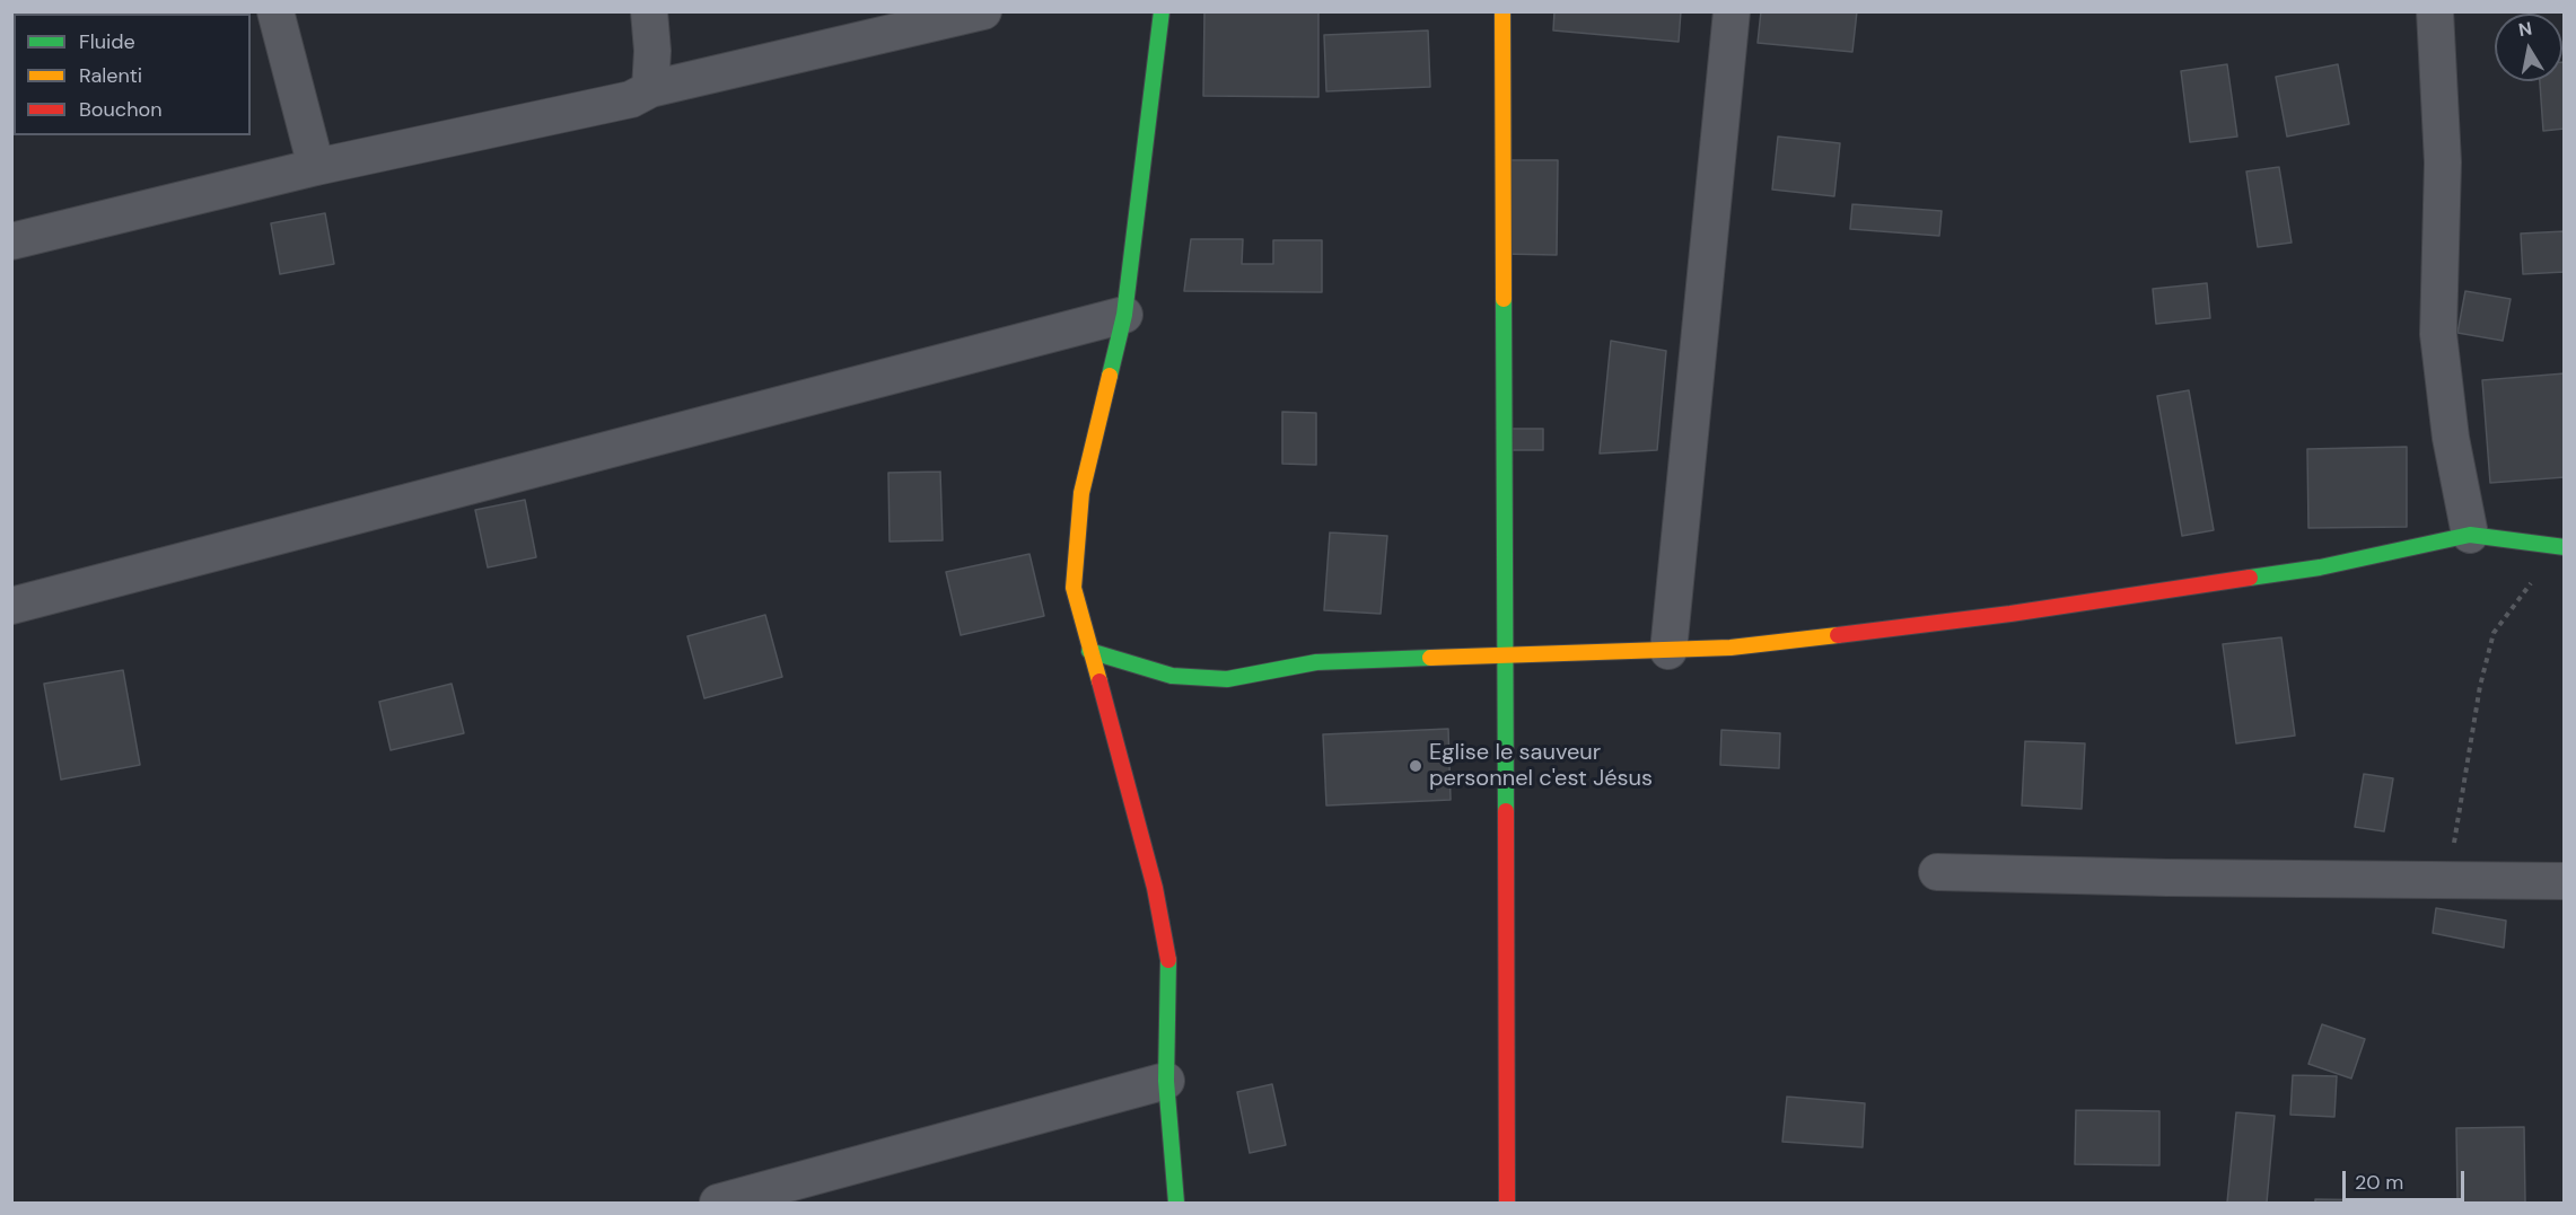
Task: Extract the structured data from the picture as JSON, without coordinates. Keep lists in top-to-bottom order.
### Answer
{
  "places": ["Eglise le sauveur personnel c'est Jésus"],
  "legend": ["Fluide", "Ralenti", "Bouchon"],
  "scale_bar": "20 m",
  "north": "top"
}
